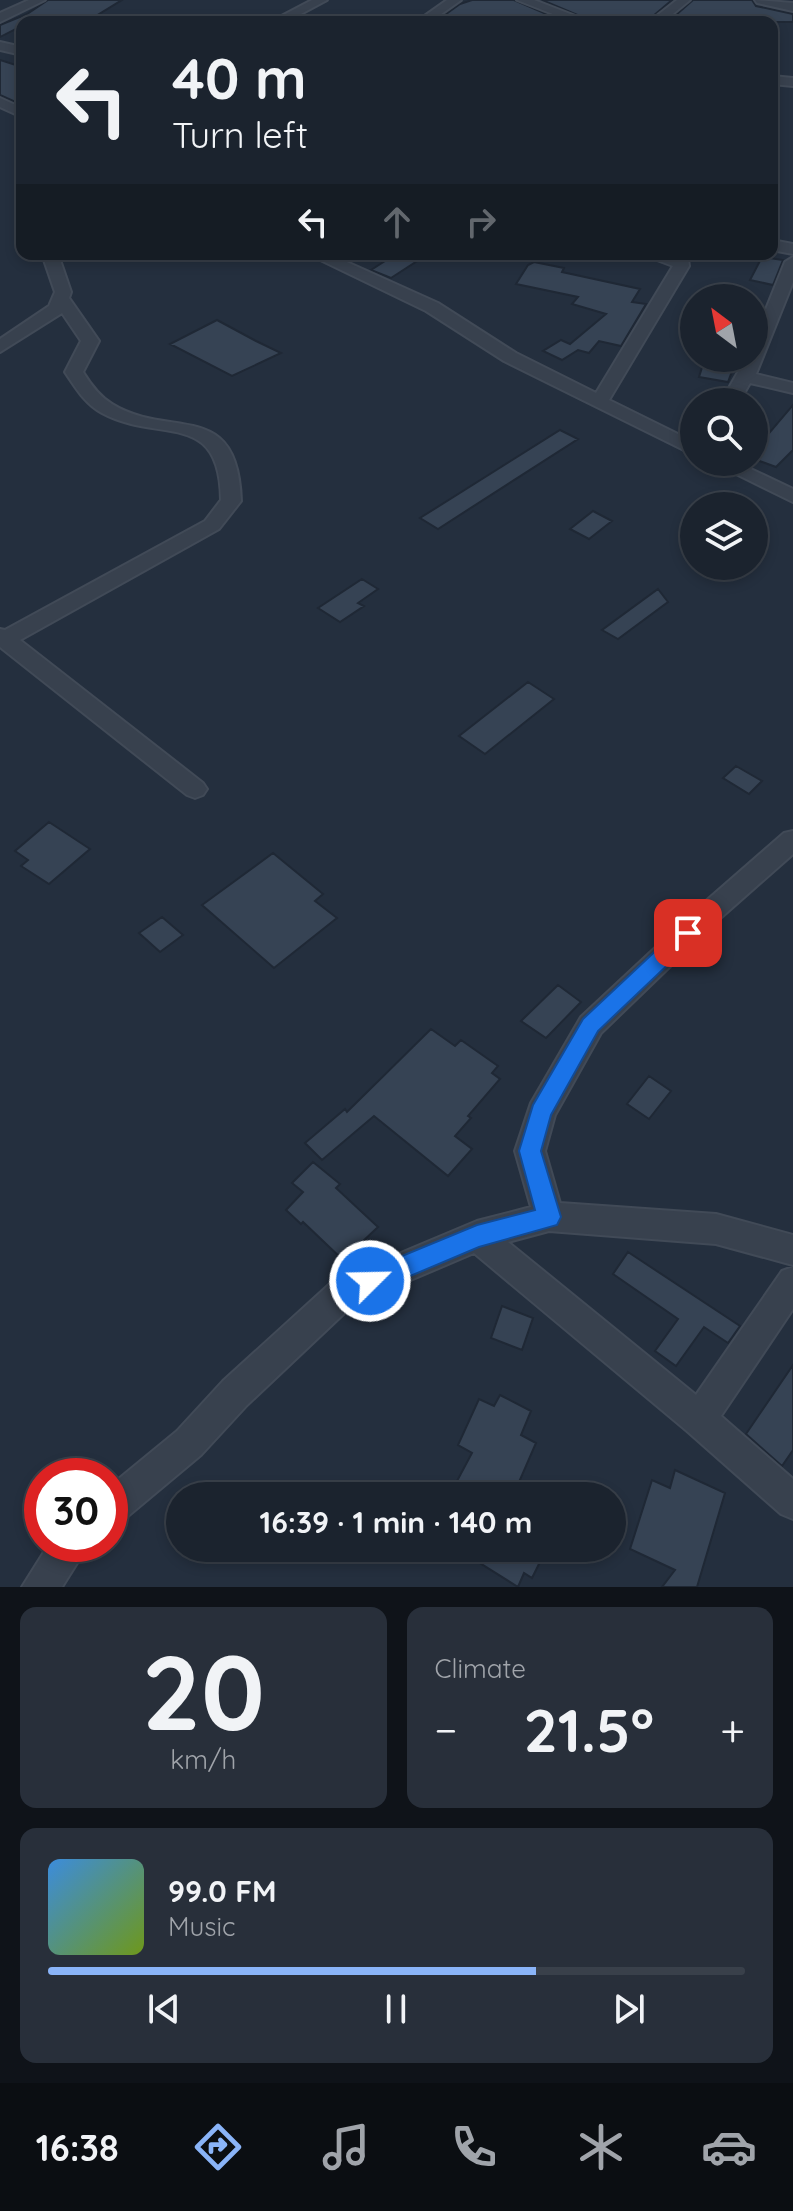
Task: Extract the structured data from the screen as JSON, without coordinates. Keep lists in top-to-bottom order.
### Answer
{
  "north": "top left",
  "page": {
    "turn": ["40 m", "Turn left"],
    "limit": "30",
    "trip": "16:39 · 1 min · 140 m",
    "tile": [
      ["20", "km/h"],
      "Climate"
    ],
    "heat": ["−", "21.5°", "+"],
    "song": ["99.0 FM", "Music"],
    "tabs": "16:38"
  }
}
